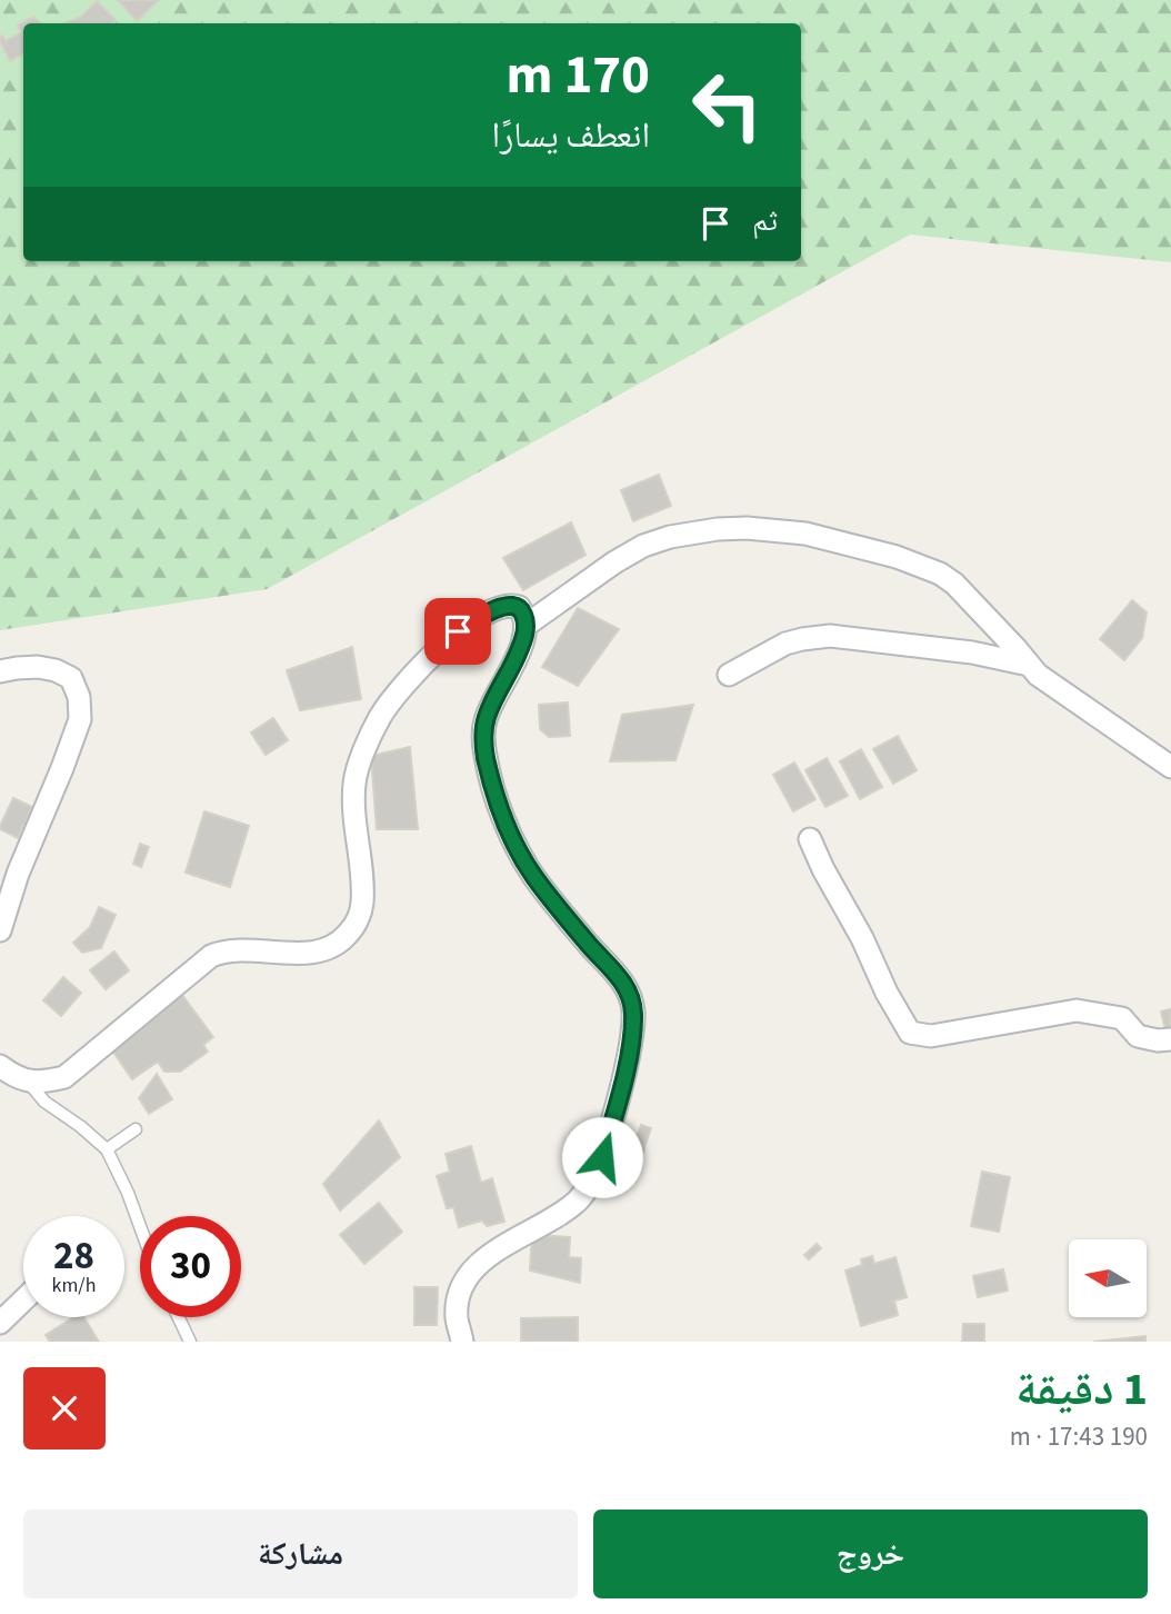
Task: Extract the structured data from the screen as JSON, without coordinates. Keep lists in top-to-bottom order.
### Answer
{
  "north": "left",
  "page": {
    "turn": ["170 m", "انعطف يسارًا"],
    "then": "ثم",
    "speed": "28 km/h",
    "limit": "30",
    "heading": ["1 دقيقة", "190 m · 17:43"],
    "buttons": ["خروج", "مشاركة"]
  }
}
